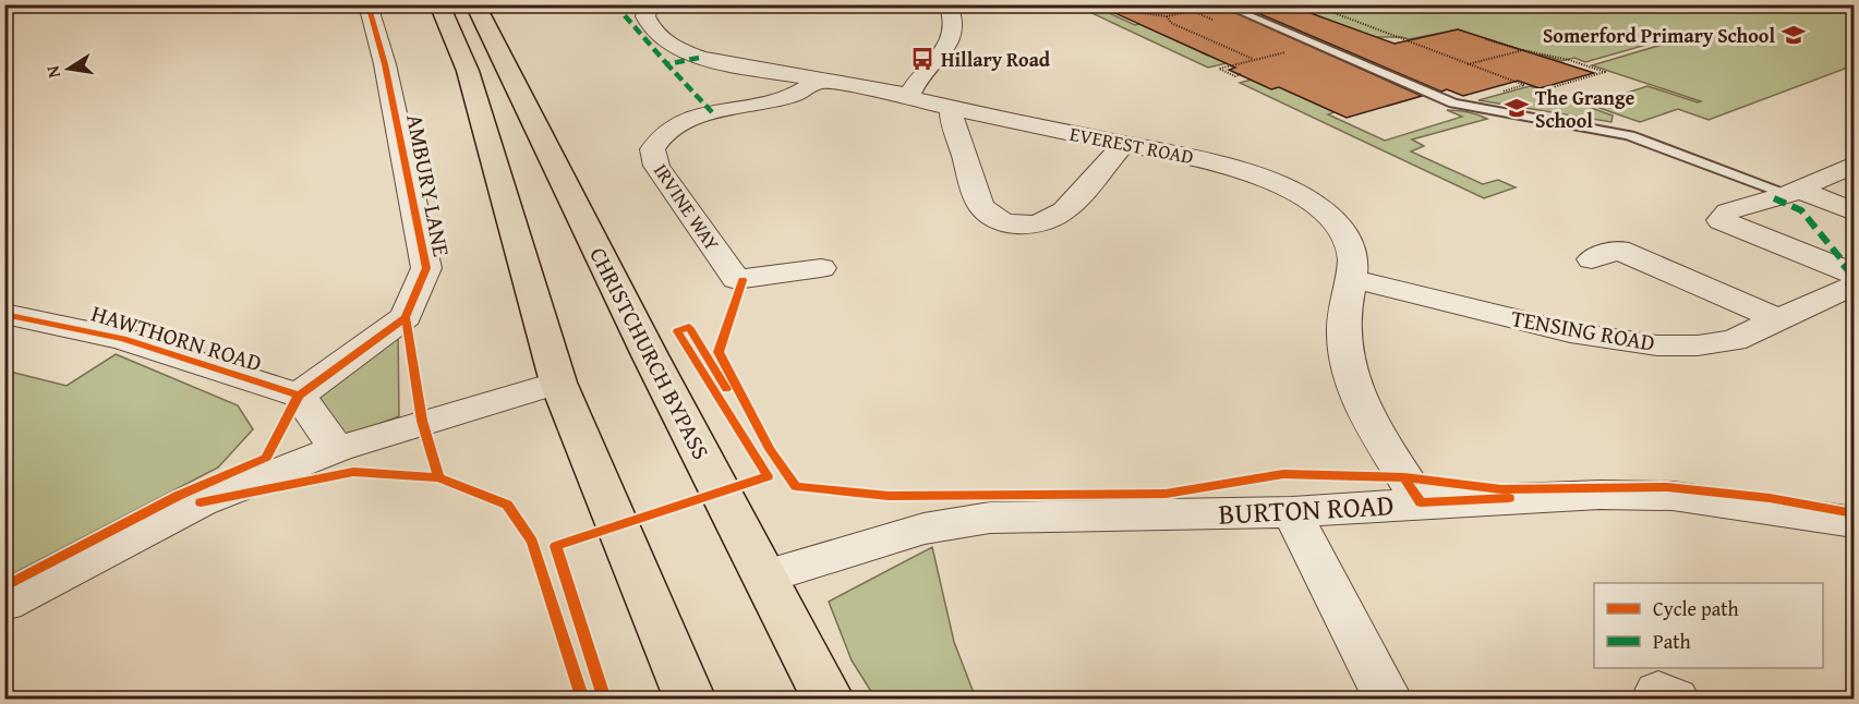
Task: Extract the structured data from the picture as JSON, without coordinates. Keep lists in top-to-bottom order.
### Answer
{
  "streets": {
    "main road": ["CHRISTCHURCH BYPASS"],
    "street": [
      "EVEREST ROAD",
      "AMBURY LANE",
      "IRVINE WAY",
      "TENSING ROAD",
      "HAWTHORN ROAD",
      "BURTON ROAD"
    ]
  },
  "crossings": [
    ["EVEREST ROAD", "IRVINE WAY"],
    ["EVEREST ROAD", "TENSING ROAD"],
    ["EVEREST ROAD", "BURTON ROAD"],
    ["AMBURY LANE", "HAWTHORN ROAD"],
    ["CHRISTCHURCH BYPASS", "BURTON ROAD"]
  ],
  "places": {
    "school or university": ["Somerford Primary School", "The Grange School"],
    "bus stop": ["Hillary Road"]
  },
  "legend": ["Cycle path", "Path"],
  "north": "left"
}
